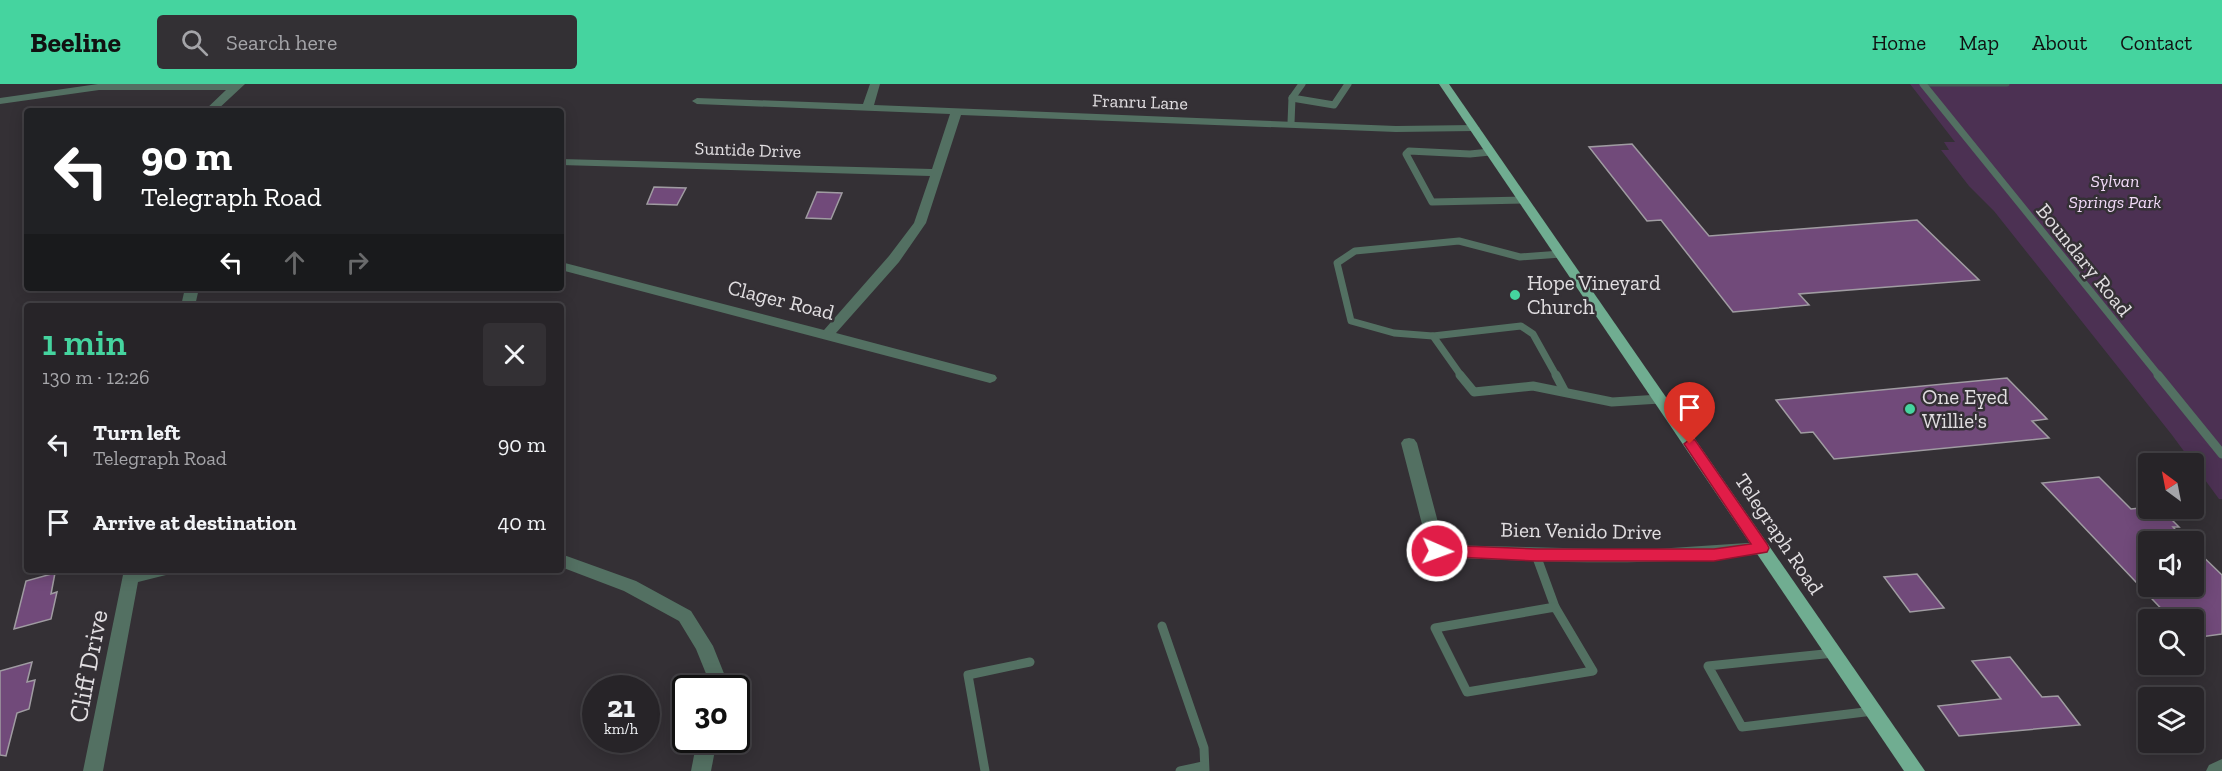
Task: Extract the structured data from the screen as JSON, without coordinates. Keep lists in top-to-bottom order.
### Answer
{
  "streets": {
    "main road": ["Telegraph Road"],
    "street": [
      "Franru Lane",
      "Suntide Drive",
      "Clager Road",
      "Bien Venido Drive",
      "Cliff Drive"
    ],
    "lane": ["Boundary Road"]
  },
  "crossings": [
    ["Franru Lane", "Telegraph Road"],
    ["Bien Venido Drive", "Telegraph Road"]
  ],
  "parks": ["Sylvan Springs Park"],
  "places": ["Hope Vineyard Church", "One Eyed Willie's"],
  "north": "top left",
  "page": {
    "header": "Beeline",
    "search": "Search here",
    "nav": [
      "Home",
      "Map",
      "About",
      "Contact"
    ],
    "turn": ["90 m", "Telegraph Road"],
    "heading": ["1 min", "130 m · 12:26"],
    "list": [
      {
        "name": "Turn left",
        "note": "Telegraph Road",
        "value": "90 m"
      },
      {
        "name": "Arrive at destination",
        "value": "40 m"
      }
    ],
    "speed": "21 km/h",
    "limit": "30"
  }
}
